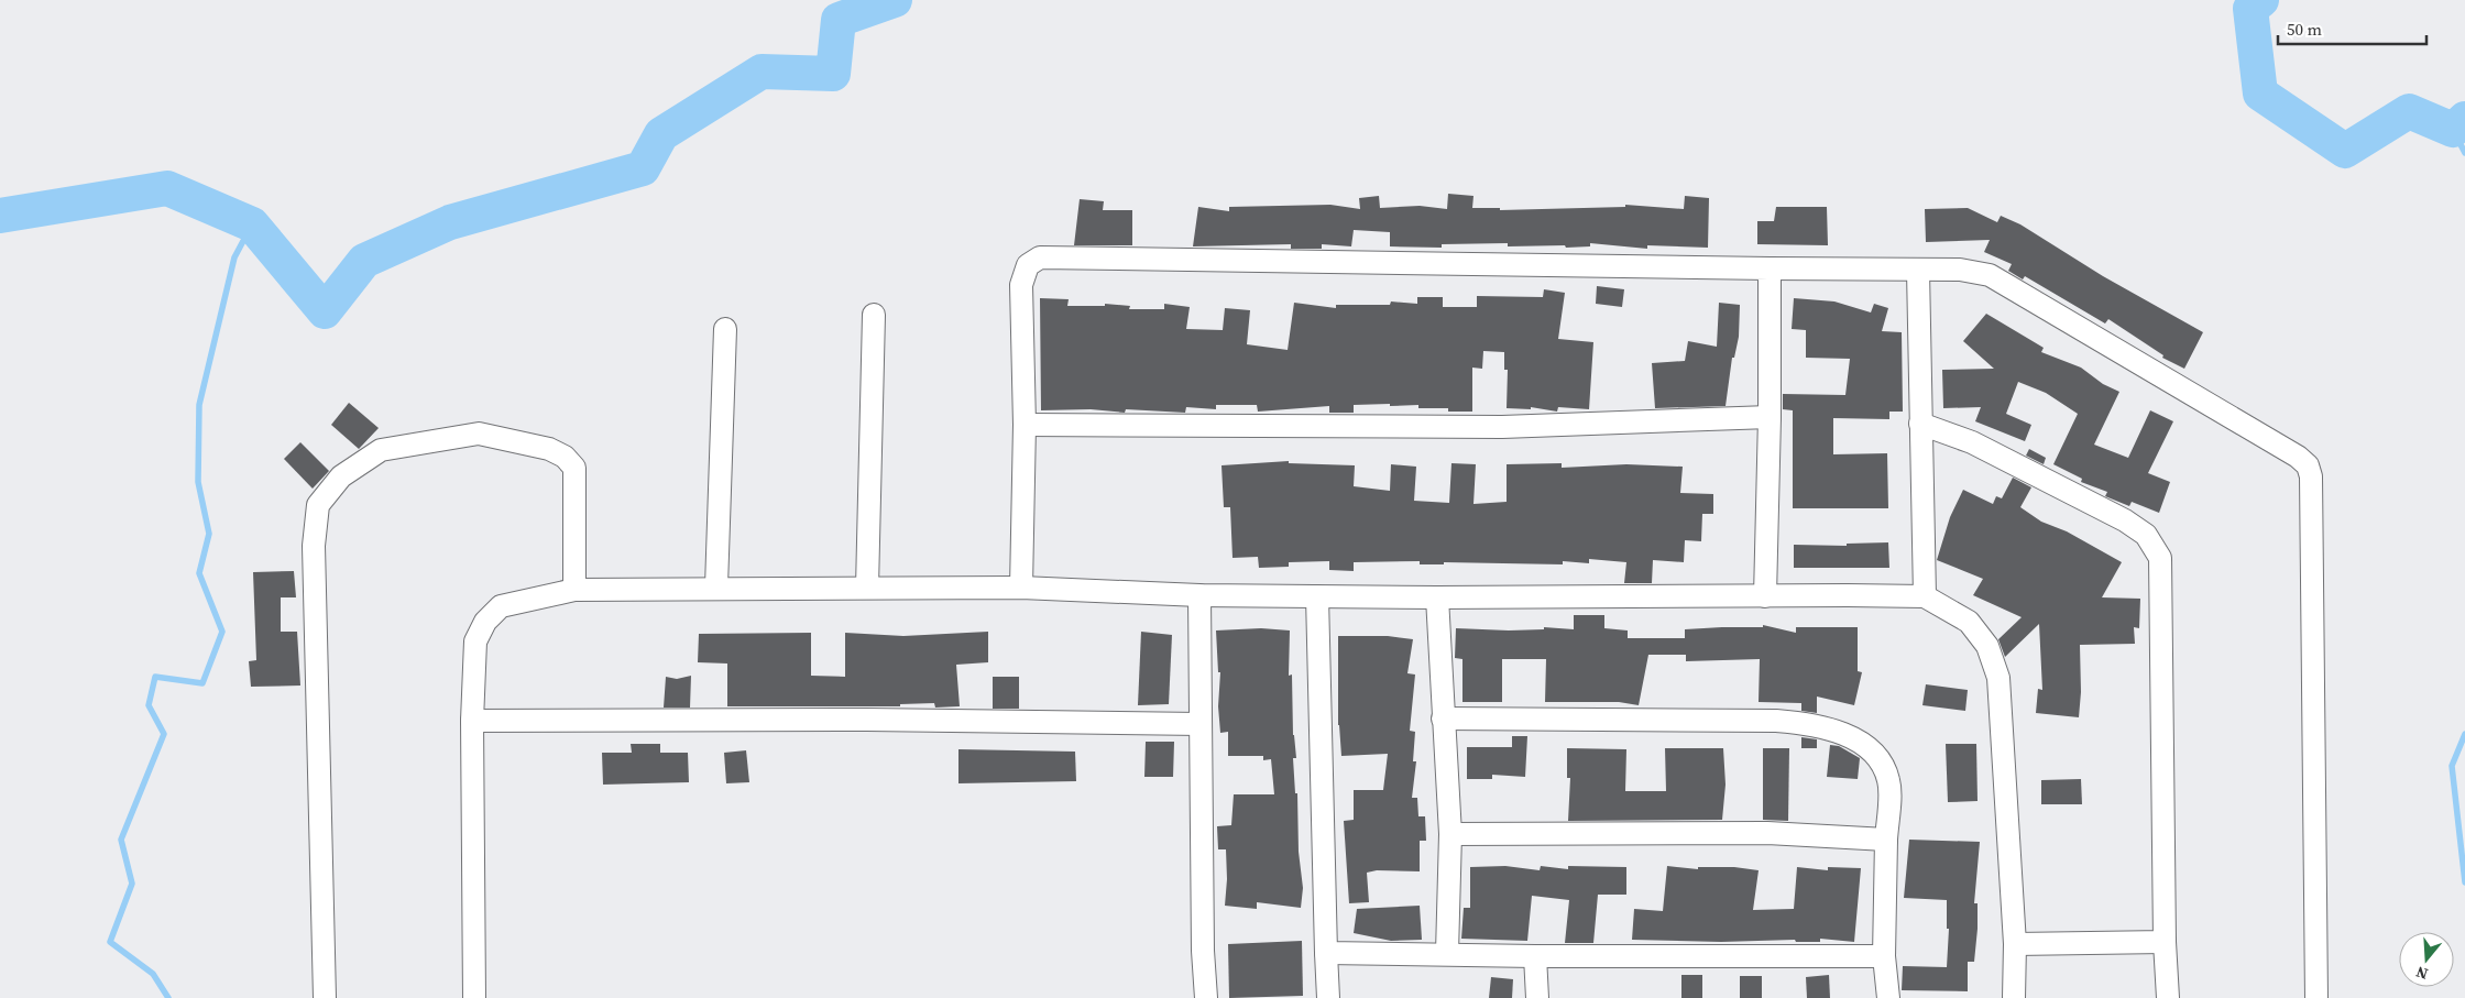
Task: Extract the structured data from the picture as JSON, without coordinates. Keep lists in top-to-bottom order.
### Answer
{
  "scale_bar": "50 m",
  "north": "bottom"
}
